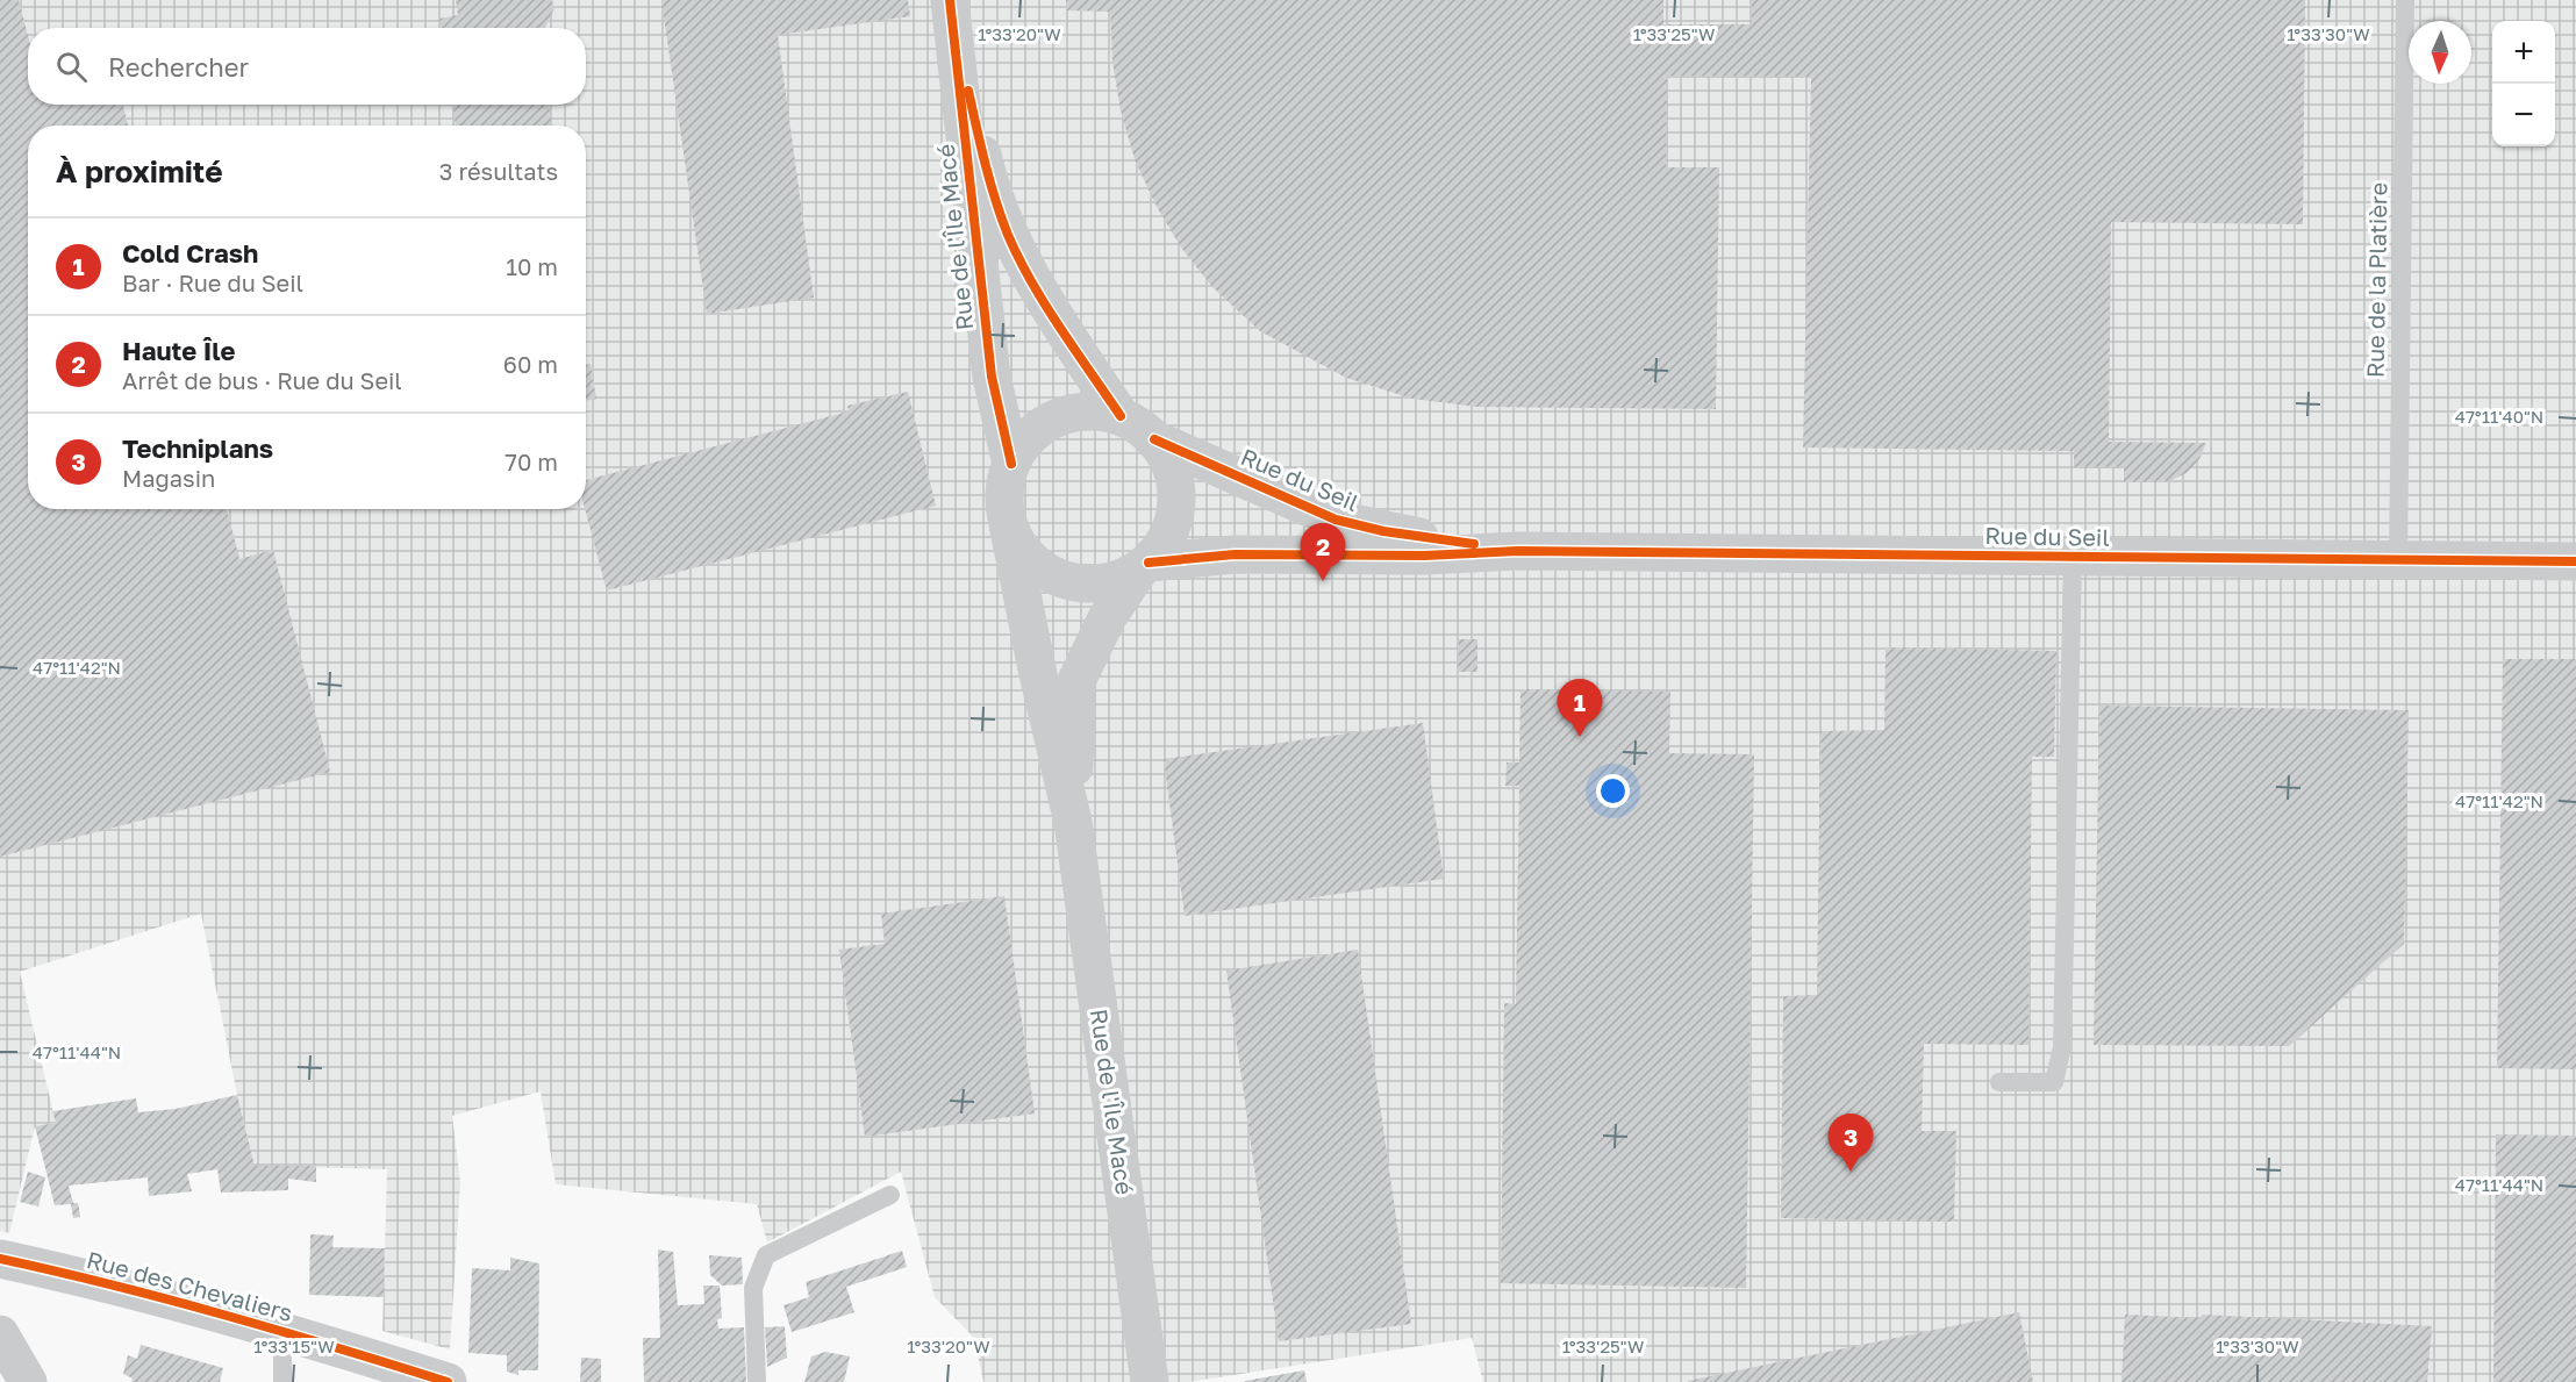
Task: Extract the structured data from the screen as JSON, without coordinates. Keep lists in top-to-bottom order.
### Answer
{
  "streets": {
    "street": ["Rue de l'Île Macé", "Rue du Seil", "Rue des Chevaliers"],
    "lane": ["Rue de la Platière"]
  },
  "crossings": [
    ["Rue de l'Île Macé", "Rue du Seil"],
    ["Rue de la Platière", "Rue du Seil"]
  ],
  "north": "bottom",
  "page": {
    "map_buttons": ["+", "−"],
    "search": "Rechercher",
    "heading": ["À proximité", "3 résultats"],
    "list": [
      {
        "mark": "1",
        "name": "Cold Crash",
        "note": "Bar · Rue du Seil",
        "value": "10 m"
      },
      {
        "mark": "2",
        "name": "Haute Île",
        "note": "Arrêt de bus · Rue du Seil",
        "value": "60 m"
      },
      {
        "mark": "3",
        "name": "Techniplans",
        "note": "Magasin",
        "value": "70 m"
      }
    ],
    "pins": ["2", "1", "3"]
  },
  "coordinates": [
    "1°33'20\"W",
    "1°33'25\"W",
    "1°33'30\"W",
    "47°11'40\"N",
    "47°11'42\"N",
    "47°11'44\"N",
    "1°33'15\"W"
  ]
}
